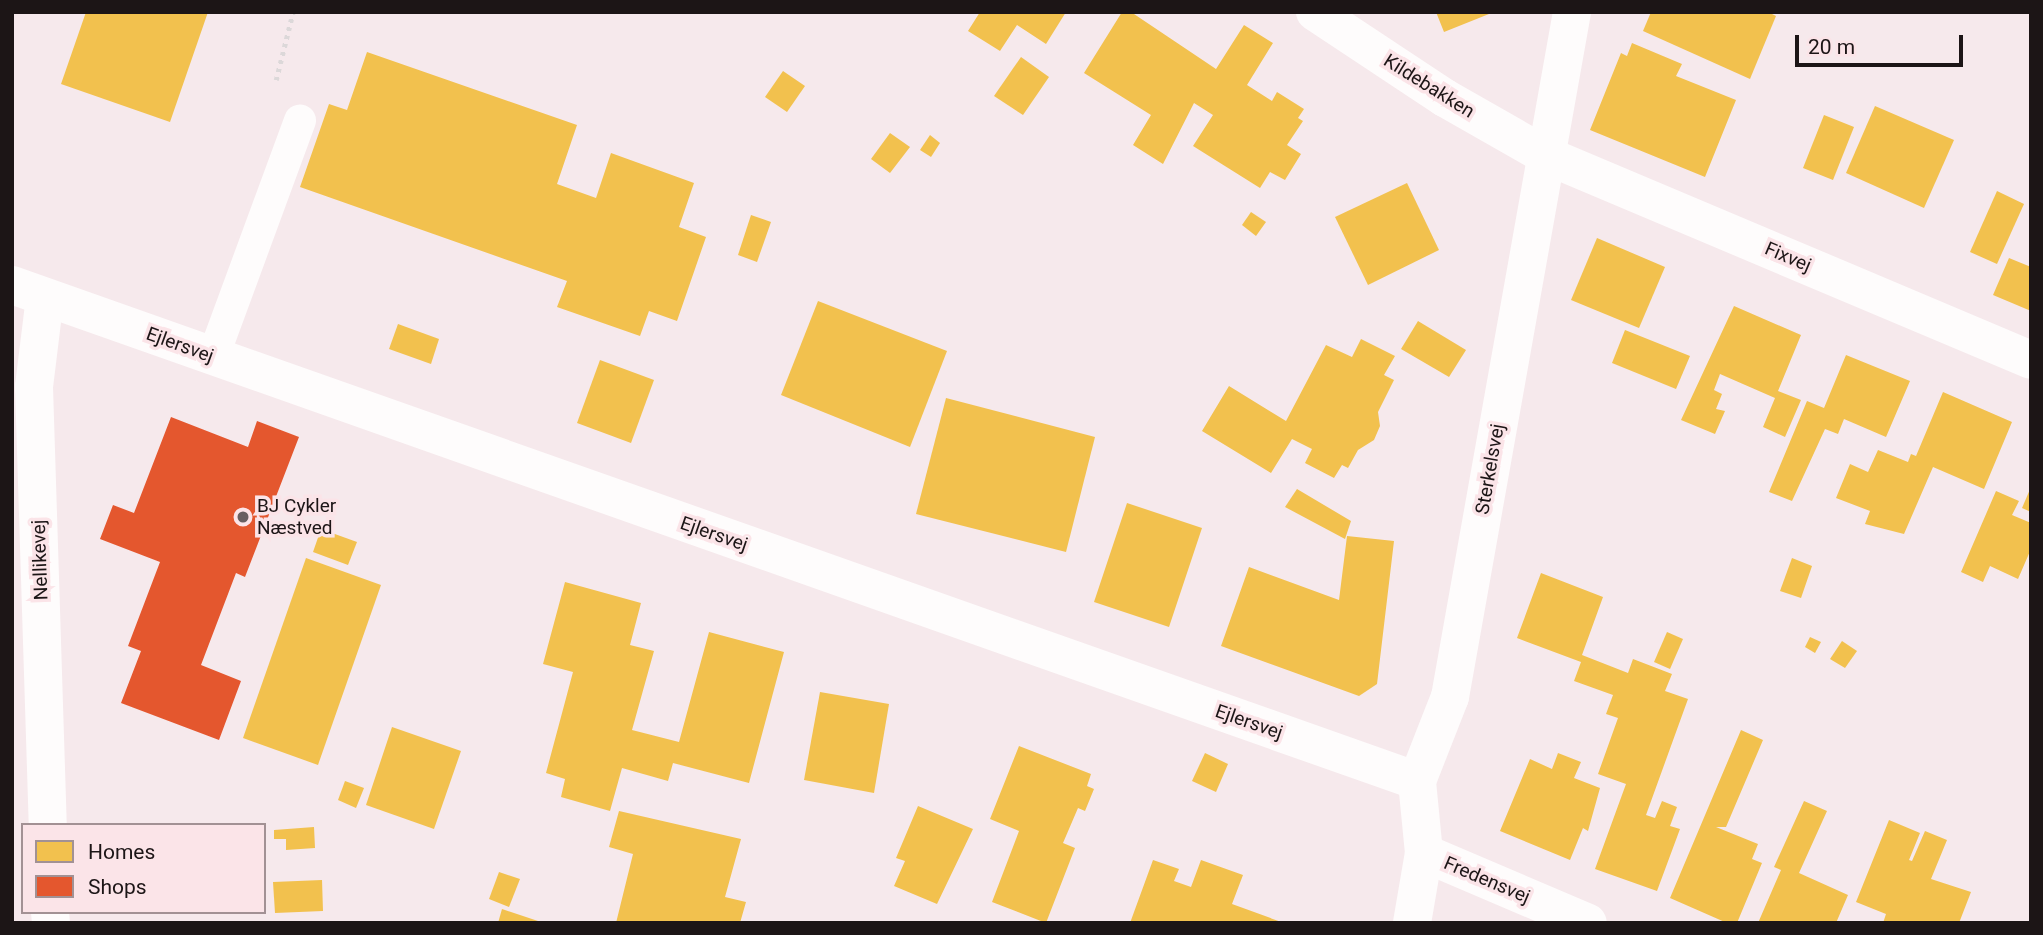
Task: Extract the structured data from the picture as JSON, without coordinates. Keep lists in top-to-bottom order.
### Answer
{
  "streets": {
    "street": [
      "Kildebakken",
      "Fixvej",
      "Ejlersvej",
      "Sterkelsvej",
      "Nellikevej",
      "Fredensvej"
    ]
  },
  "crossings": [
    ["Kildebakken", "Fixvej"],
    ["Kildebakken", "Sterkelsvej"],
    ["Fixvej", "Sterkelsvej"],
    ["Ejlersvej", "Sterkelsvej"],
    ["Ejlersvej", "Nellikevej"],
    ["Sterkelsvej", "Fredensvej"]
  ],
  "places": ["BJ Cykler Næstved"],
  "legend": ["Homes", "Shops"],
  "scale_bar": "20 m"
}
